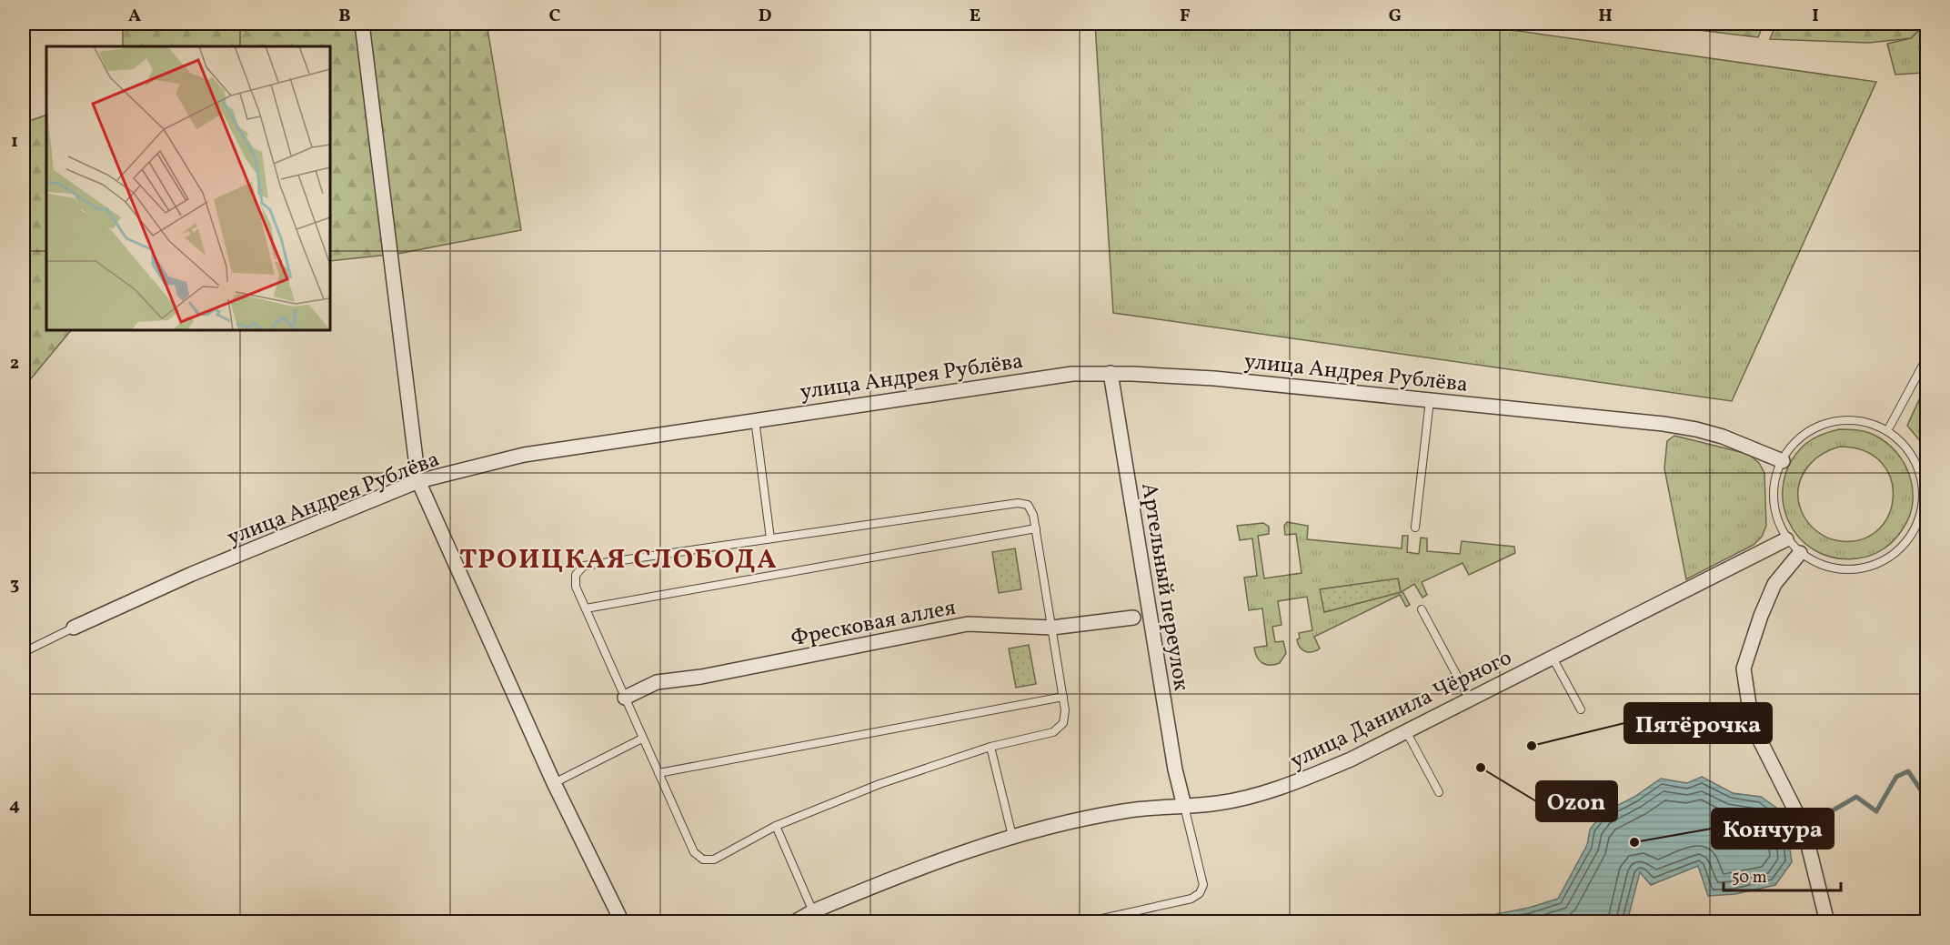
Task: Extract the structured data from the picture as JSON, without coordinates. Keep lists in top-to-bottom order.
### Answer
{
  "streets": {
    "street": [
      "улица Андрея Рублёва",
      "Артельный переулок",
      "Фресковая аллея",
      "улица Даниила Чёрного"
    ]
  },
  "crossings": [
    ["улица Андрея Рублёва", "Артельный переулок"],
    ["улица Андрея Рублёва", "улица Даниила Чёрного"],
    ["Артельный переулок", "улица Даниила Чёрного"]
  ],
  "districts": ["ТРОИЦКАЯ СЛОБОДА"],
  "places": ["Пятёрочка", "Ozon", "Кончура"],
  "scale_bar": "50 m",
  "grid": {
    "columns": [
      "A",
      "B",
      "C",
      "D",
      "E",
      "F",
      "G",
      "H",
      "I"
    ],
    "rows": [
      "1",
      "2",
      "3",
      "4"
    ]
  }
}
